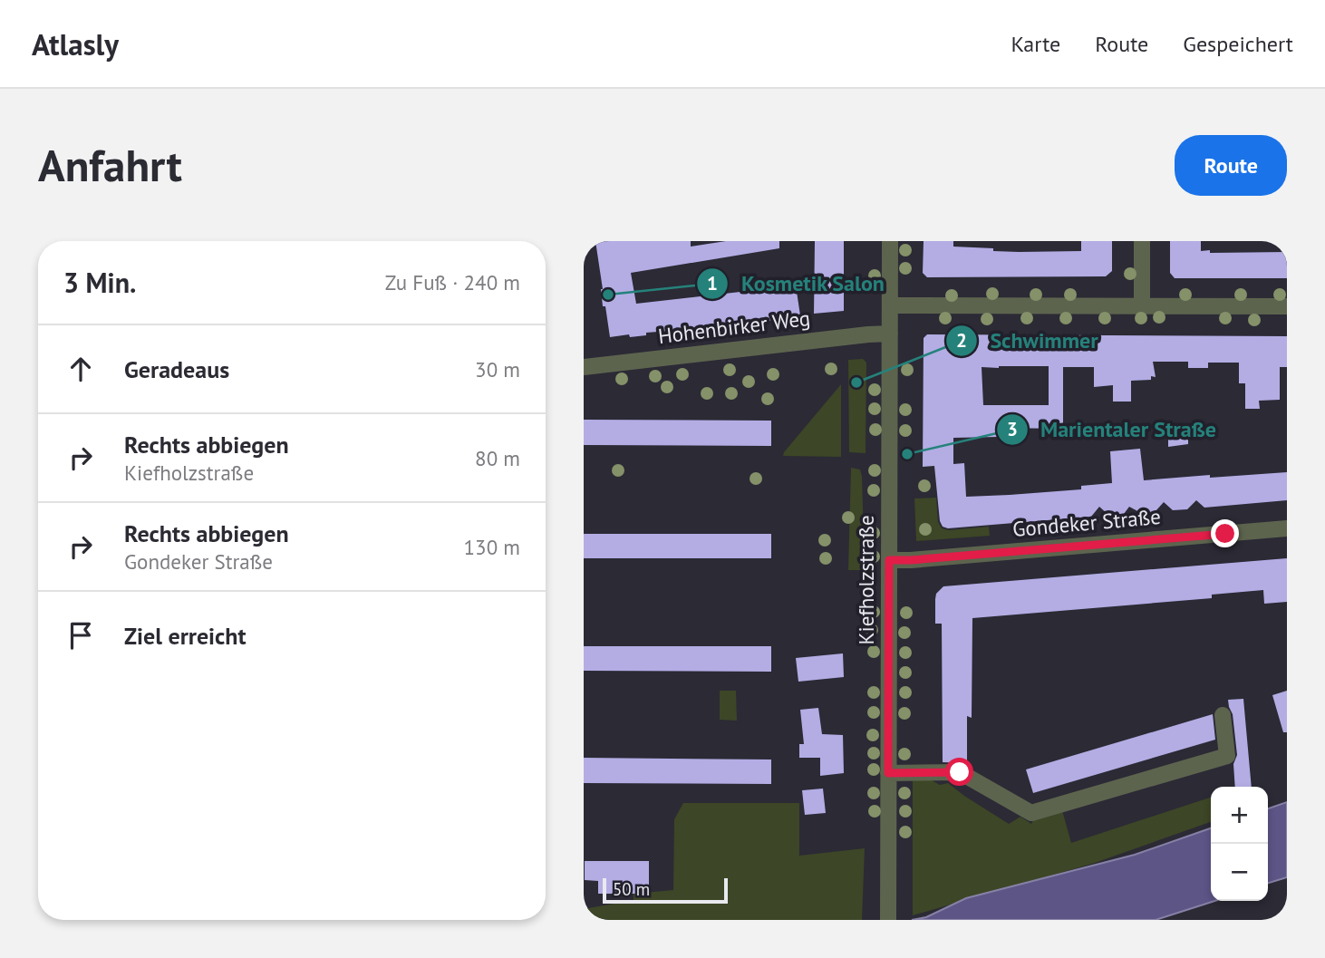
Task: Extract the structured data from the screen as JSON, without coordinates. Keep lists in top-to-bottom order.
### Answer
{
  "streets": {
    "street": ["Hohenbirker Weg", "Gondeker Straße", "Kiefholzstraße"]
  },
  "crossings": [
    ["Hohenbirker Weg", "Kiefholzstraße"],
    ["Gondeker Straße", "Kiefholzstraße"]
  ],
  "places": ["Kosmetik Salon", "Schwimmer", "Marientaler Straße"],
  "scale_bar": "50 m",
  "page": {
    "header": "Atlasly",
    "nav": ["Karte", "Route", "Gespeichert"],
    "buttons": "Route",
    "title": "Anfahrt",
    "heading": ["3 Min.", "Zu Fuß · 240 m"],
    "list": [
      ["Geradeaus", "30 m"],
      ["Rechts abbiegen", "Kiefholzstraße", "80 m"],
      ["Rechts abbiegen", "Gondeker Straße", "130 m"],
      "Ziel erreicht"
    ],
    "map_buttons": ["+", "−"],
    "scale": "50 m"
  }
}
